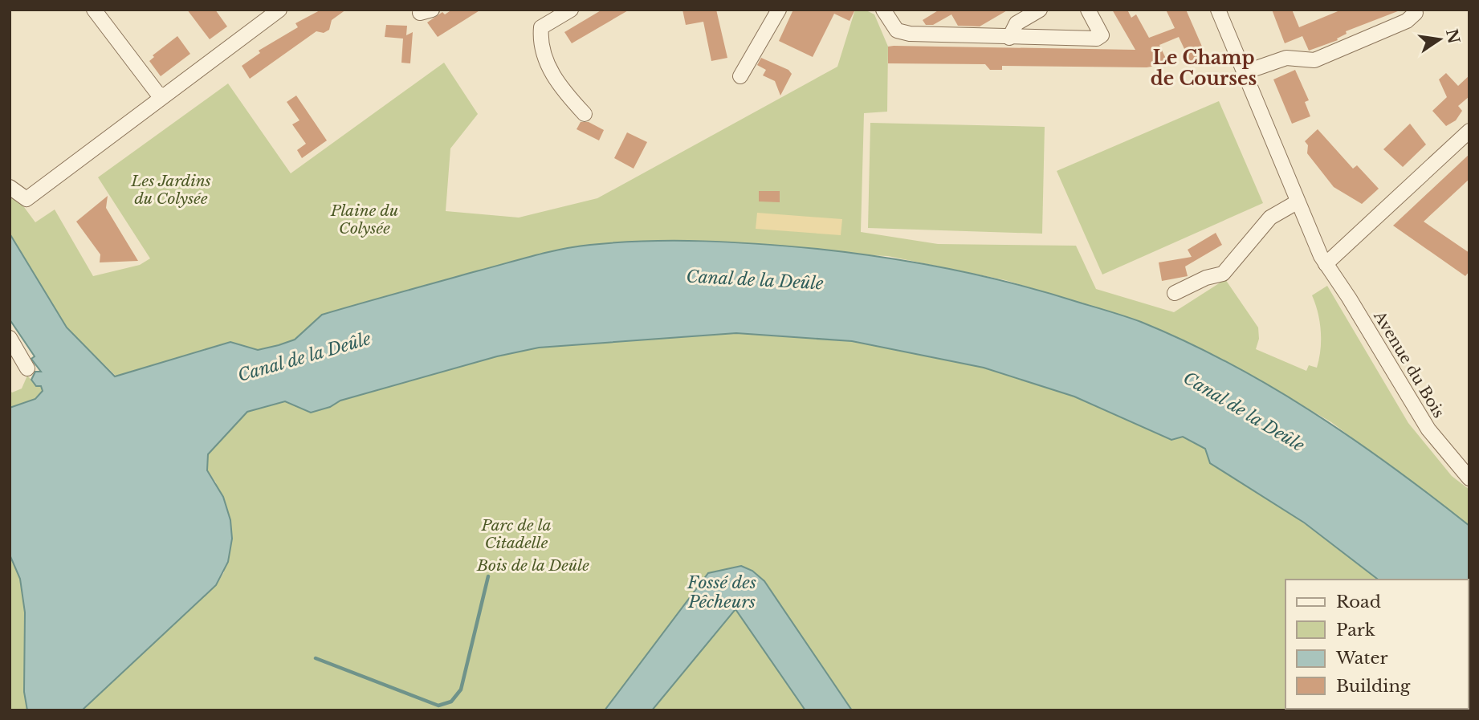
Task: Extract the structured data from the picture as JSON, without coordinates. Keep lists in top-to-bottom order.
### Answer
{
  "streets": {
    "street": ["Avenue du Bois"]
  },
  "districts": ["Le Champ de Courses"],
  "water": ["Canal de la Deûle", "Fossé des Pêcheurs"],
  "parks": [
    "Les Jardins du Colysée",
    "Plaine du Colysée",
    "Parc de la Citadelle",
    "Bois de la Deûle"
  ],
  "legend": [
    "Road",
    "Park",
    "Water",
    "Building"
  ],
  "north": "right"
}
